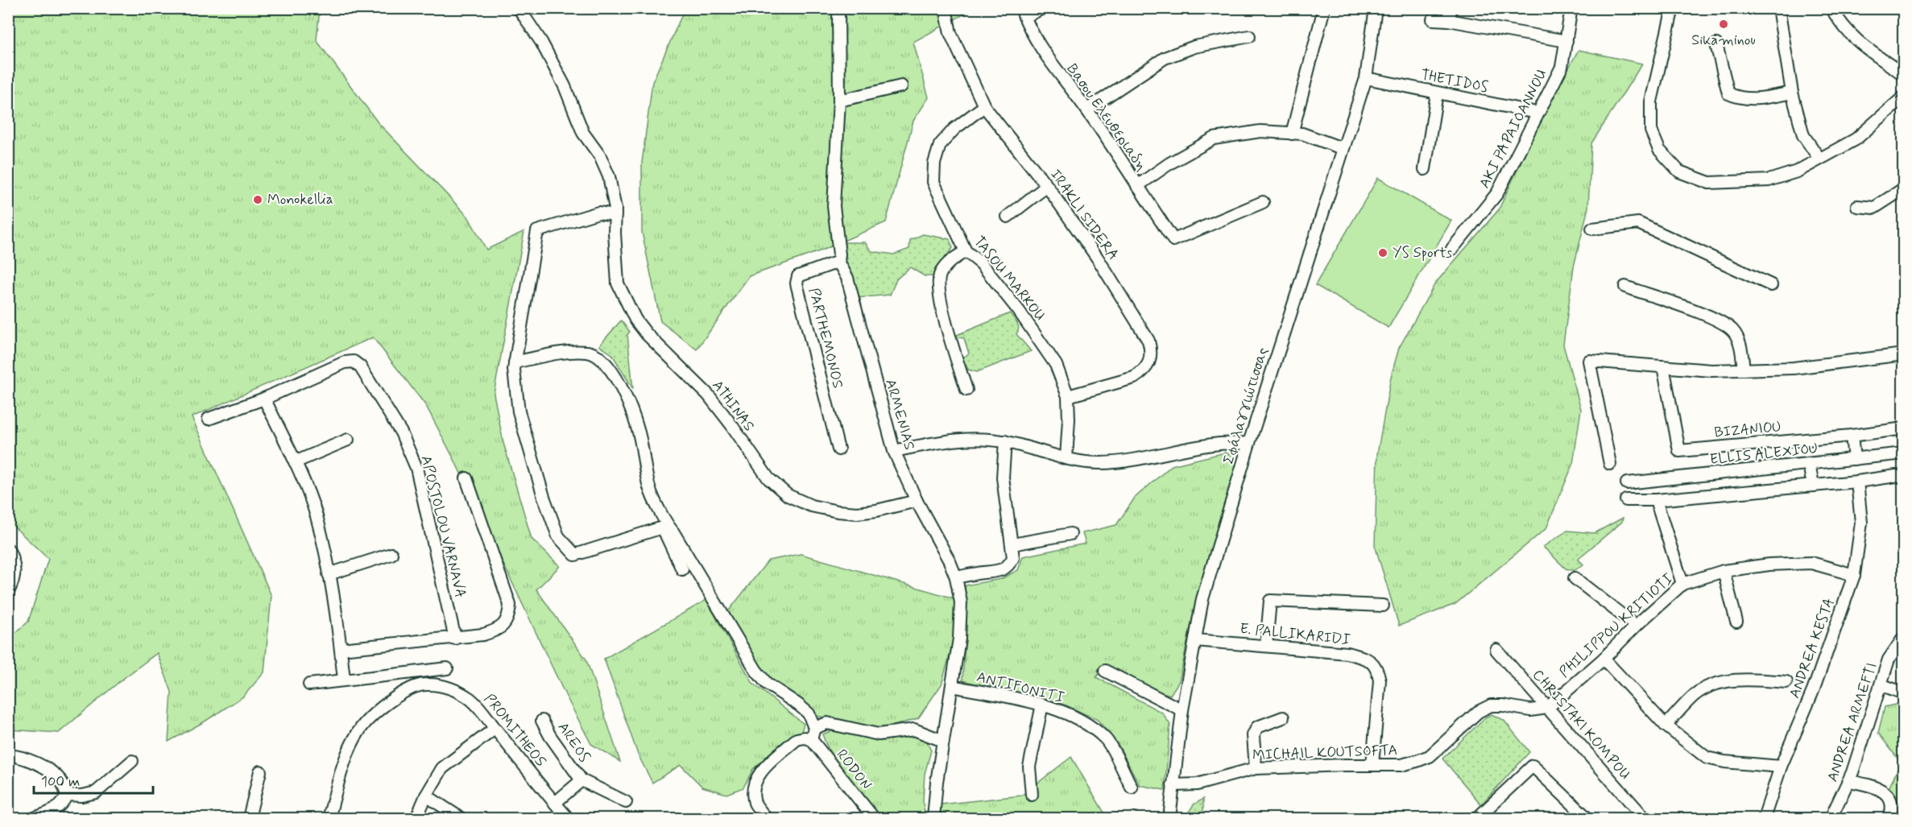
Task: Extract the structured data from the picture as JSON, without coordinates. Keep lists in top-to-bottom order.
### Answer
{
  "streets": {
    "street": [
      "THETIDOS",
      "Βασου Ελευθεριαδη",
      "AKI PAPAIOANNOU",
      "IRAKLI SIDERA",
      "TASOU MARKOU",
      "PARTHEMONOS",
      "ATHINAS",
      "Σφάλαγγιώτισσας",
      "ARMENIAS",
      "BIZANIOU",
      "ELLIS ALEXIOU",
      "APOSTOLOU VARNAVA",
      "PHILIPPOU KRITIOTI",
      "E. PALLIKARIDI",
      "ANDREA KESTA",
      "ANTIFONITI",
      "ANDREA ARMEFTI",
      "CHRISTAKI KOMPOU",
      "PROMITHEOS",
      "AREOS",
      "MICHAIL KOUTSOFTA",
      "RODON"
    ]
  },
  "crossings": [
    ["THETIDOS", "AKI PAPAIOANNOU"],
    ["THETIDOS", "Σφάλαγγιώτισσας"],
    ["IRAKLI SIDERA", "TASOU MARKOU"],
    ["PARTHEMONOS", "ARMENIAS"],
    ["ATHINAS", "ARMENIAS"],
    ["Σφάλαγγιώτισσας", "E. PALLIKARIDI"],
    ["Σφάλαγγιώτισσας", "MICHAIL KOUTSOFTA"],
    ["ARMENIAS", "ANTIFONITI"],
    ["PHILIPPOU KRITIOTI", "ANDREA KESTA"],
    ["PHILIPPOU KRITIOTI", "CHRISTAKI KOMPOU"],
    ["PHILIPPOU KRITIOTI", "MICHAIL KOUTSOFTA"],
    ["E. PALLIKARIDI", "MICHAIL KOUTSOFTA"],
    ["CHRISTAKI KOMPOU", "MICHAIL KOUTSOFTA"],
    ["PROMITHEOS", "AREOS"]
  ],
  "places": ["Sikaminou", "Monokellia", "YS Sports"],
  "scale_bar": "100 m"
}
